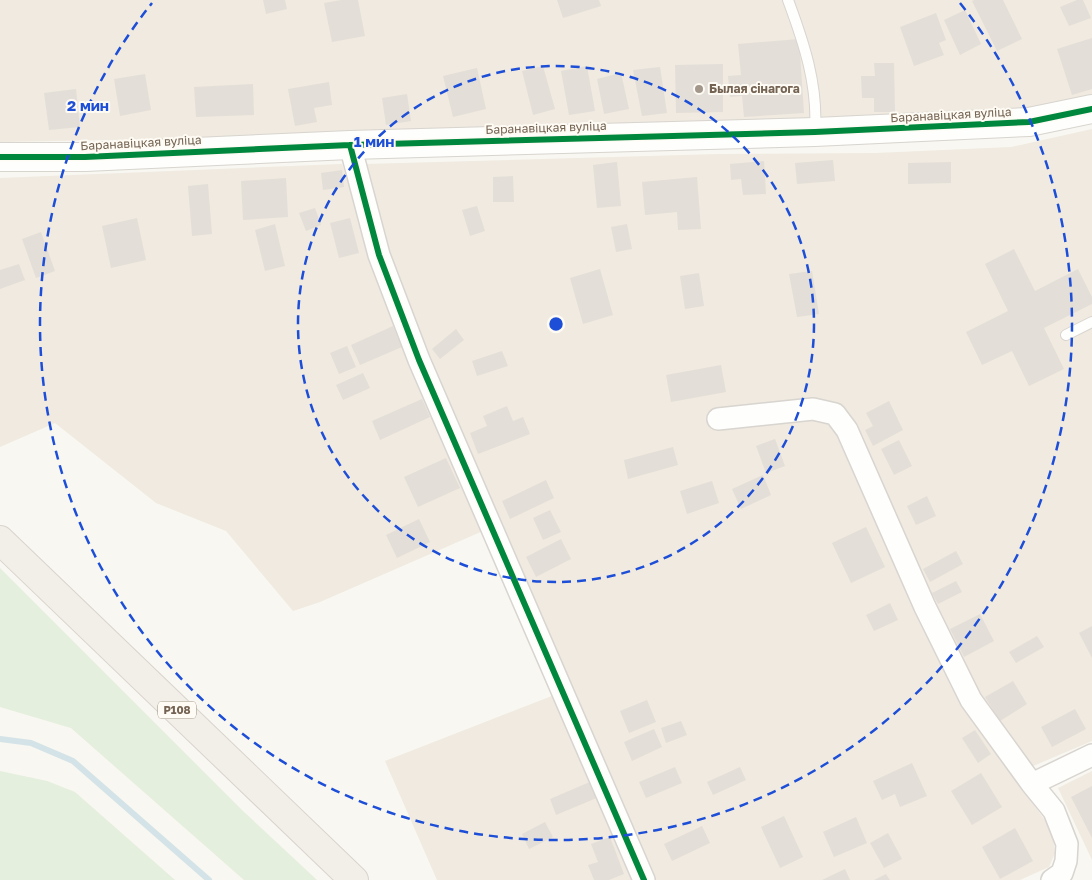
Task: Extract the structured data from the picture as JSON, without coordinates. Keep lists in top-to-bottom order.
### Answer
{
  "streets": {
    "main road": ["Р108"],
    "street": ["Баранавіцкая вуліца"]
  },
  "places": ["Былая сінагога"],
  "rings": ["2 мин", "1 мин"]
}
